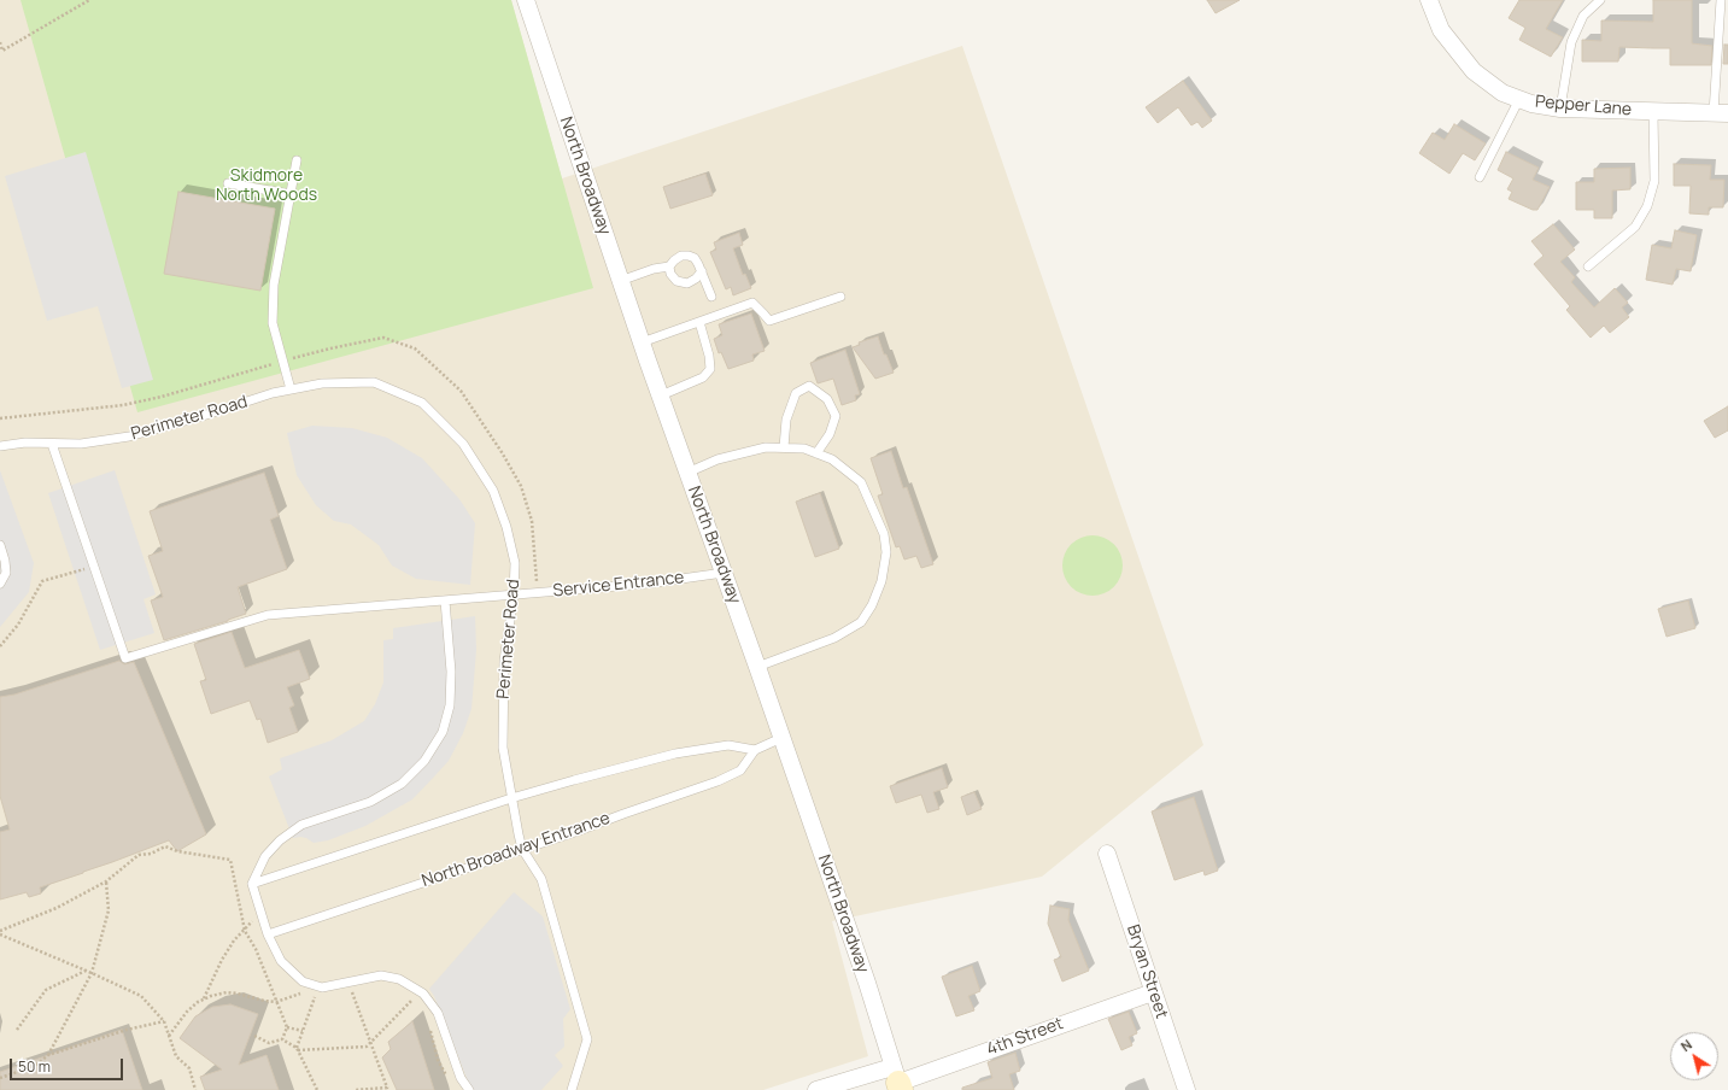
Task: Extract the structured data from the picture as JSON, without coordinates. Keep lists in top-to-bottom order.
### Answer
{
  "streets": {
    "street": [
      "Pepper Lane",
      "North Broadway",
      "Bryan Street",
      "4th Street"
    ],
    "lane": ["Perimeter Road", "Service Entrance", "North Broadway Entrance"]
  },
  "crossings": [
    ["North Broadway", "Service Entrance"],
    ["North Broadway", "4th Street"],
    ["Perimeter Road", "Service Entrance"],
    ["Perimeter Road", "North Broadway Entrance"],
    ["Bryan Street", "4th Street"]
  ],
  "parks": ["Skidmore North Woods"],
  "scale_bar": "50 m",
  "north": "top left"
}
